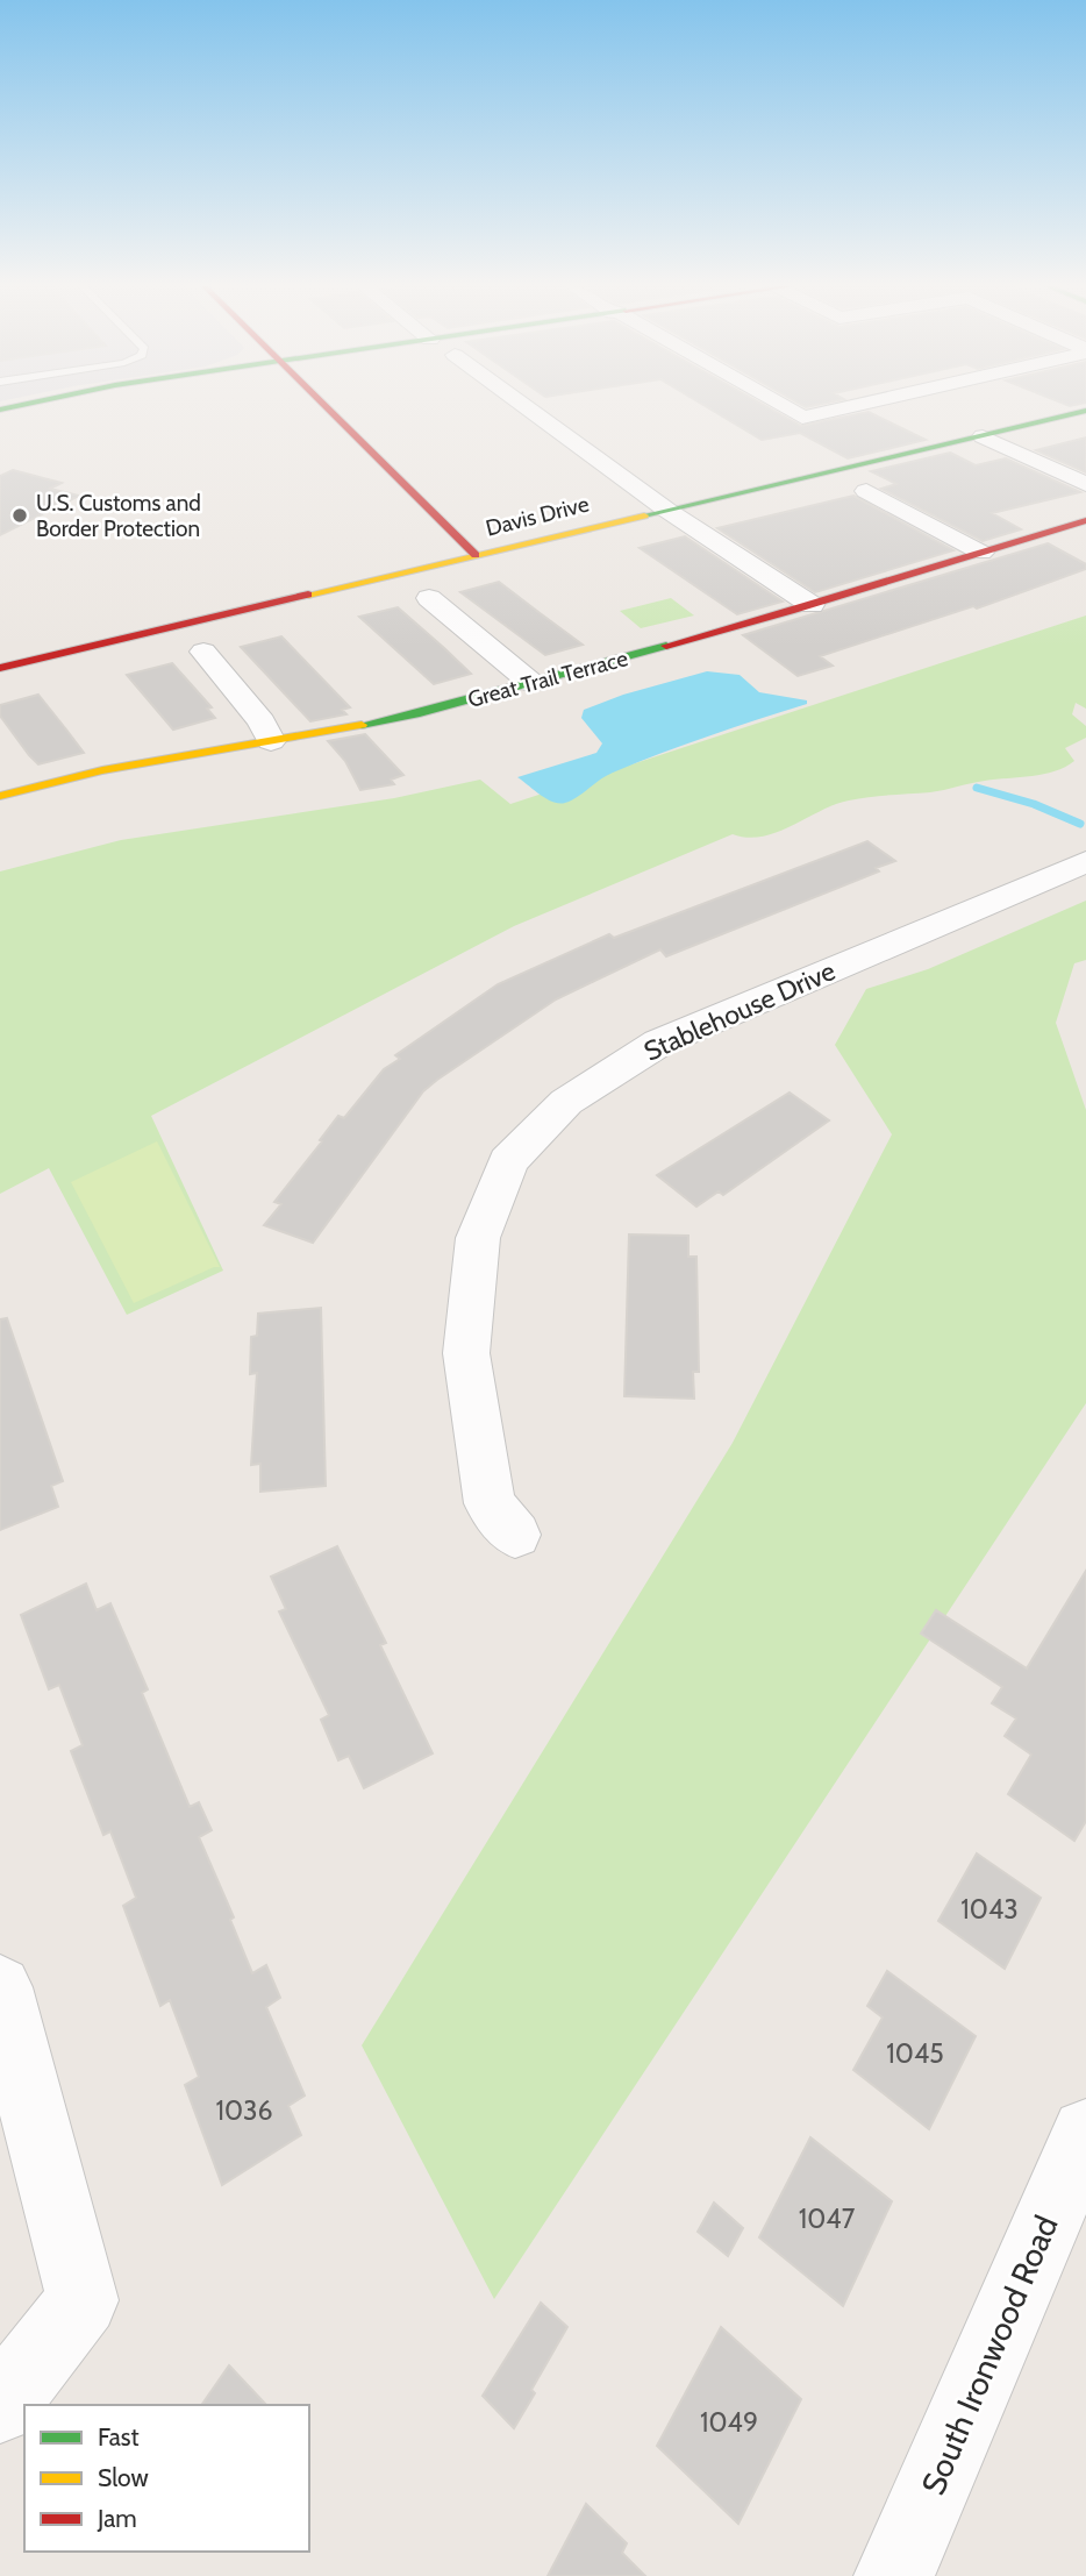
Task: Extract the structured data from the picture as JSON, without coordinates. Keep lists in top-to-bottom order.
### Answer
{
  "streets": {
    "street": [
      "Davis Drive",
      "Great Trail Terrace",
      "Stablehouse Drive",
      "South Ironwood Road"
    ]
  },
  "places": ["U.S. Customs and Border Protection"],
  "house_numbers": [
    "1043",
    "1045",
    "1036",
    "1047",
    "1049"
  ],
  "legend": ["Fast", "Slow", "Jam"]
}
